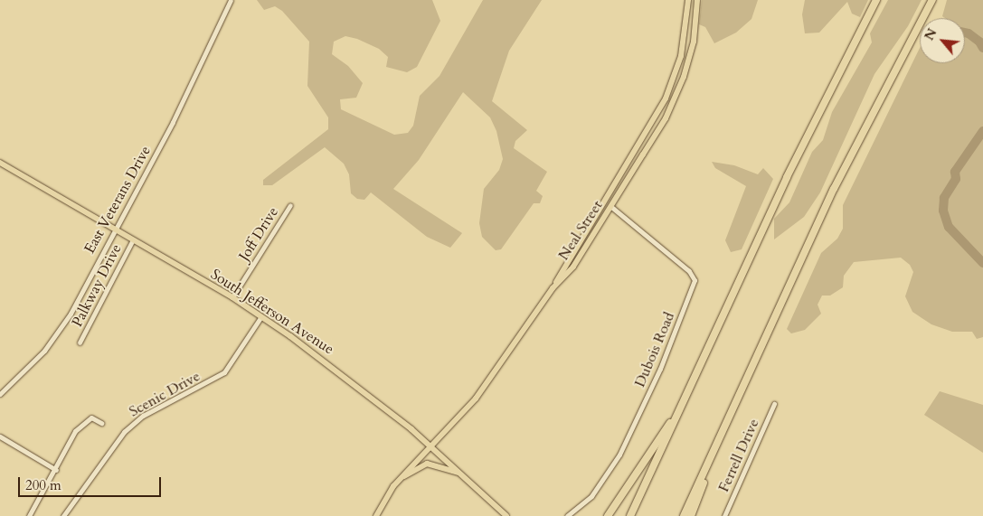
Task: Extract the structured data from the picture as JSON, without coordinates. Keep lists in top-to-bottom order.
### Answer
{
  "streets": {
    "main road": ["Neal Street", "South Jefferson Avenue"],
    "street": [
      "East Veterans Drive",
      "Joff Drive",
      "Palkway Drive",
      "Dubois Road",
      "Scenic Drive",
      "Ferrell Drive"
    ]
  },
  "crossings": [
    ["East Veterans Drive", "South Jefferson Avenue"],
    ["Neal Street", "South Jefferson Avenue"],
    ["Neal Street", "Dubois Road"],
    ["Joff Drive", "South Jefferson Avenue"],
    ["Palkway Drive", "South Jefferson Avenue"],
    ["South Jefferson Avenue", "Scenic Drive"]
  ],
  "scale_bar": "200 m",
  "north": "top left"
}
